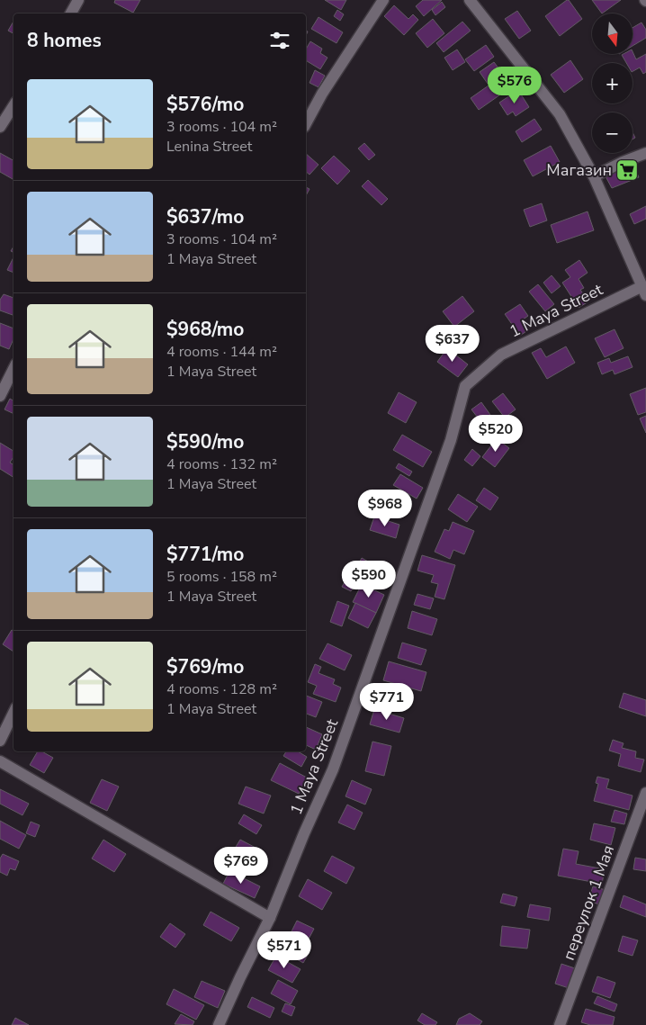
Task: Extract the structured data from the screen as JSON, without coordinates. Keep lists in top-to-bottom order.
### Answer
{
  "streets": {
    "street": ["1 Maya Street", "переулок 1 Мая"]
  },
  "places": {
    "supermarket": ["Магазин"]
  },
  "north": "bottom",
  "page": {
    "map_buttons": ["+", "−"],
    "heading": "8 homes",
    "price": [
      "$576",
      "$637",
      "$520",
      "$968",
      "$590",
      "$771",
      "$769",
      "$571"
    ],
    "list": [
      {
        "name": "$576/mo",
        "note": "3 rooms · 104 m² · Lenina Street"
      },
      {
        "name": "$637/mo",
        "note": "3 rooms · 104 m² · 1 Maya Street"
      },
      {
        "name": "$968/mo",
        "note": "4 rooms · 144 m² · 1 Maya Street"
      },
      {
        "name": "$590/mo",
        "note": "4 rooms · 132 m² · 1 Maya Street"
      },
      {
        "name": "$771/mo",
        "note": "5 rooms · 158 m² · 1 Maya Street"
      },
      {
        "name": "$769/mo",
        "note": "4 rooms · 128 m² · 1 Maya Street"
      }
    ]
  }
}
